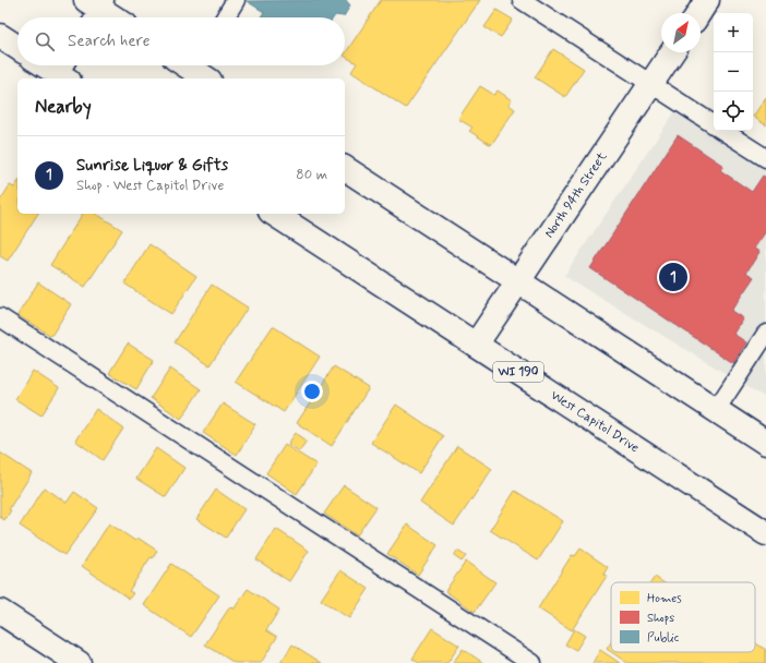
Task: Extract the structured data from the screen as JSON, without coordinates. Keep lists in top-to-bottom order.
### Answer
{
  "streets": {
    "main road": ["North 94th Street", "WI 190", "West Capitol Drive"]
  },
  "crossings": [
    ["North 94th Street", "West Capitol Drive"]
  ],
  "legend": ["Homes", "Shops", "Public"],
  "north": "top right",
  "page": {
    "map_buttons": ["+", "−"],
    "search": "Search here",
    "heading": "Nearby",
    "list": [
      {
        "mark": "1",
        "name": "Sunrise Liquor & Gifts",
        "note": "Shop · West Capitol Drive",
        "value": "80 m"
      }
    ],
    "pins": "1"
  }
}
